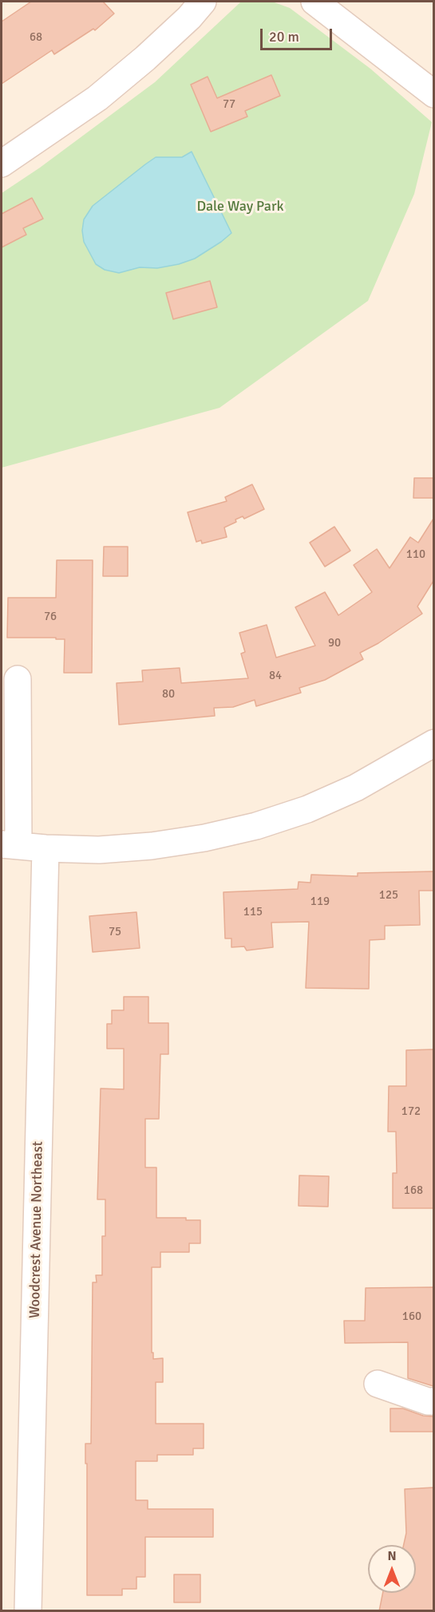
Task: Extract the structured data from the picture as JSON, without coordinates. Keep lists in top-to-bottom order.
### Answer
{
  "streets": {
    "street": ["Woodcrest Avenue Northeast"]
  },
  "parks": ["Dale Way Park"],
  "house_numbers": [
    "68",
    "77",
    "110",
    "76",
    "90",
    "84",
    "80",
    "125",
    "119",
    "115",
    "75",
    "172",
    "168",
    "160"
  ],
  "scale_bar": "20 m",
  "north": "top"
}
